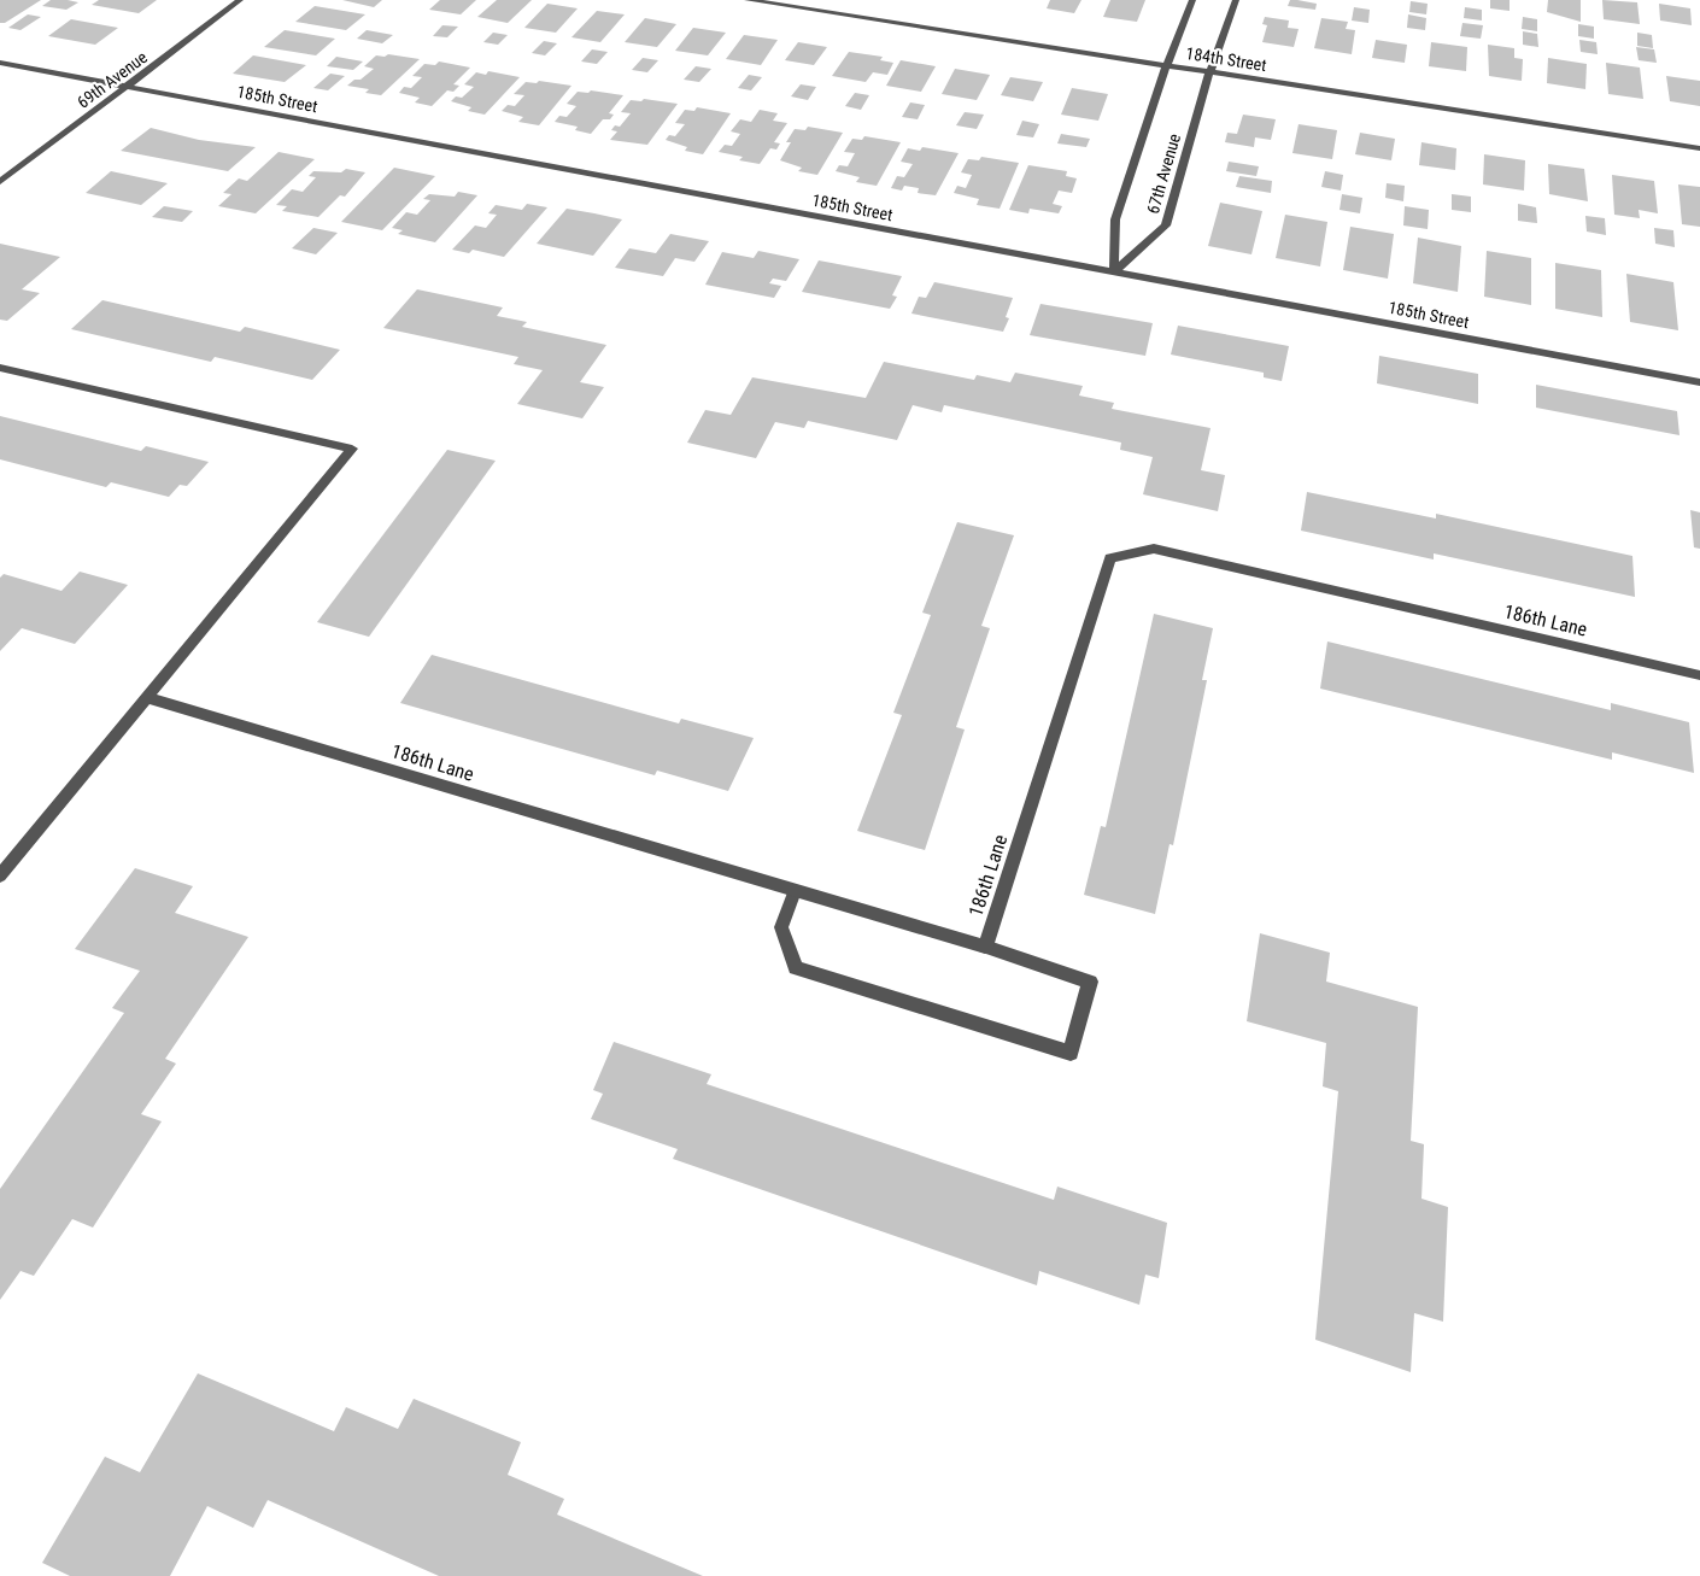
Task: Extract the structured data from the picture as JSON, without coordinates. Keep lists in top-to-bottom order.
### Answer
{
  "streets": {
    "street": [
      "184th Street",
      "69th Avenue",
      "185th Street",
      "67th Avenue",
      "186th Lane"
    ]
  },
  "crossings": [
    ["184th Street", "67th Avenue"],
    ["69th Avenue", "185th Street"],
    ["185th Street", "67th Avenue"]
  ]
}
